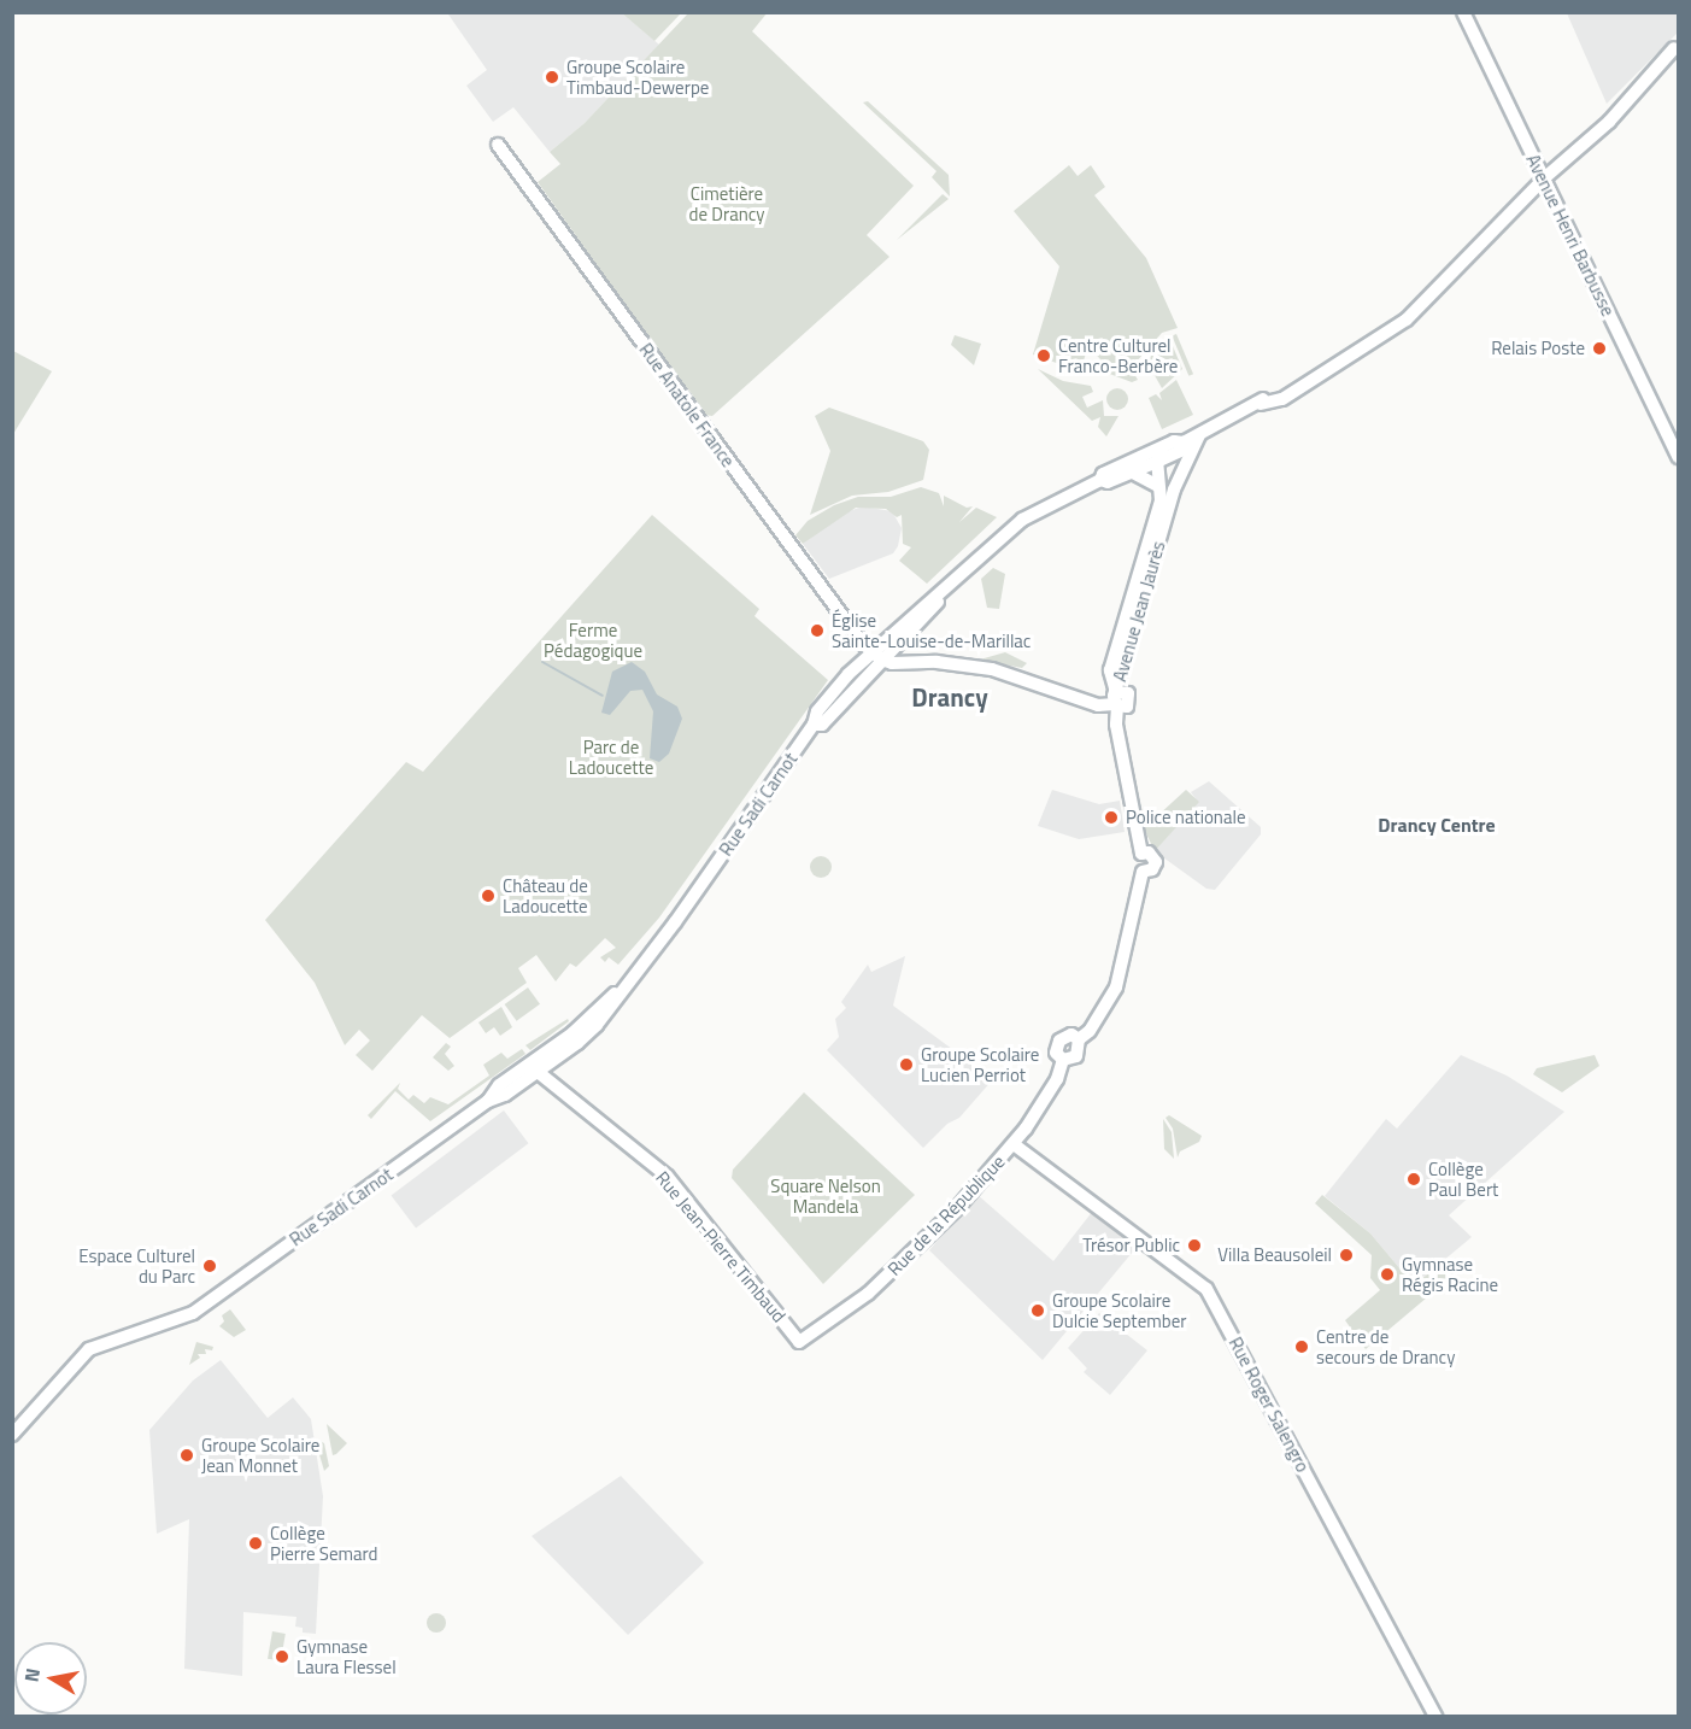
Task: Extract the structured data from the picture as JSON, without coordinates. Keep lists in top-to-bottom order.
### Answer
{
  "streets": {
    "main road": [
      "Avenue Henri Barbusse",
      "Rue Anatole France",
      "Avenue Jean Jaurès",
      "Rue Sadi Carnot",
      "Rue de la République",
      "Rue Jean-Pierre Timbaud",
      "Rue Roger Salengro"
    ]
  },
  "crossings": [
    ["Rue Anatole France", "Rue Sadi Carnot"],
    ["Rue Sadi Carnot", "Rue Jean-Pierre Timbaud"],
    ["Rue de la République", "Rue Jean-Pierre Timbaud"],
    ["Rue de la République", "Rue Roger Salengro"]
  ],
  "districts": ["Drancy", "Drancy Centre"],
  "parks": [
    "Cimetière de Drancy",
    "Ferme Pédagogique",
    "Parc de Ladoucette",
    "Square Nelson Mandela"
  ],
  "places": [
    "Groupe Scolaire Timbaud-Dewerpe",
    "Relais Poste",
    "Centre Culturel Franco-Berbère",
    "Église Sainte-Louise-de-Marillac",
    "Police nationale",
    "Château de Ladoucette",
    "Groupe Scolaire Lucien Perriot",
    "Collège Paul Bert",
    "Trésor Public",
    "Villa Beausoleil",
    "Espace Culturel du Parc",
    "Gymnase Régis Racine",
    "Groupe Scolaire Dulcie September",
    "Centre de secours de Drancy",
    "Groupe Scolaire Jean Monnet",
    "Collège Pierre Semard",
    "Gymnase Laura Flessel"
  ],
  "north": "left"
}
